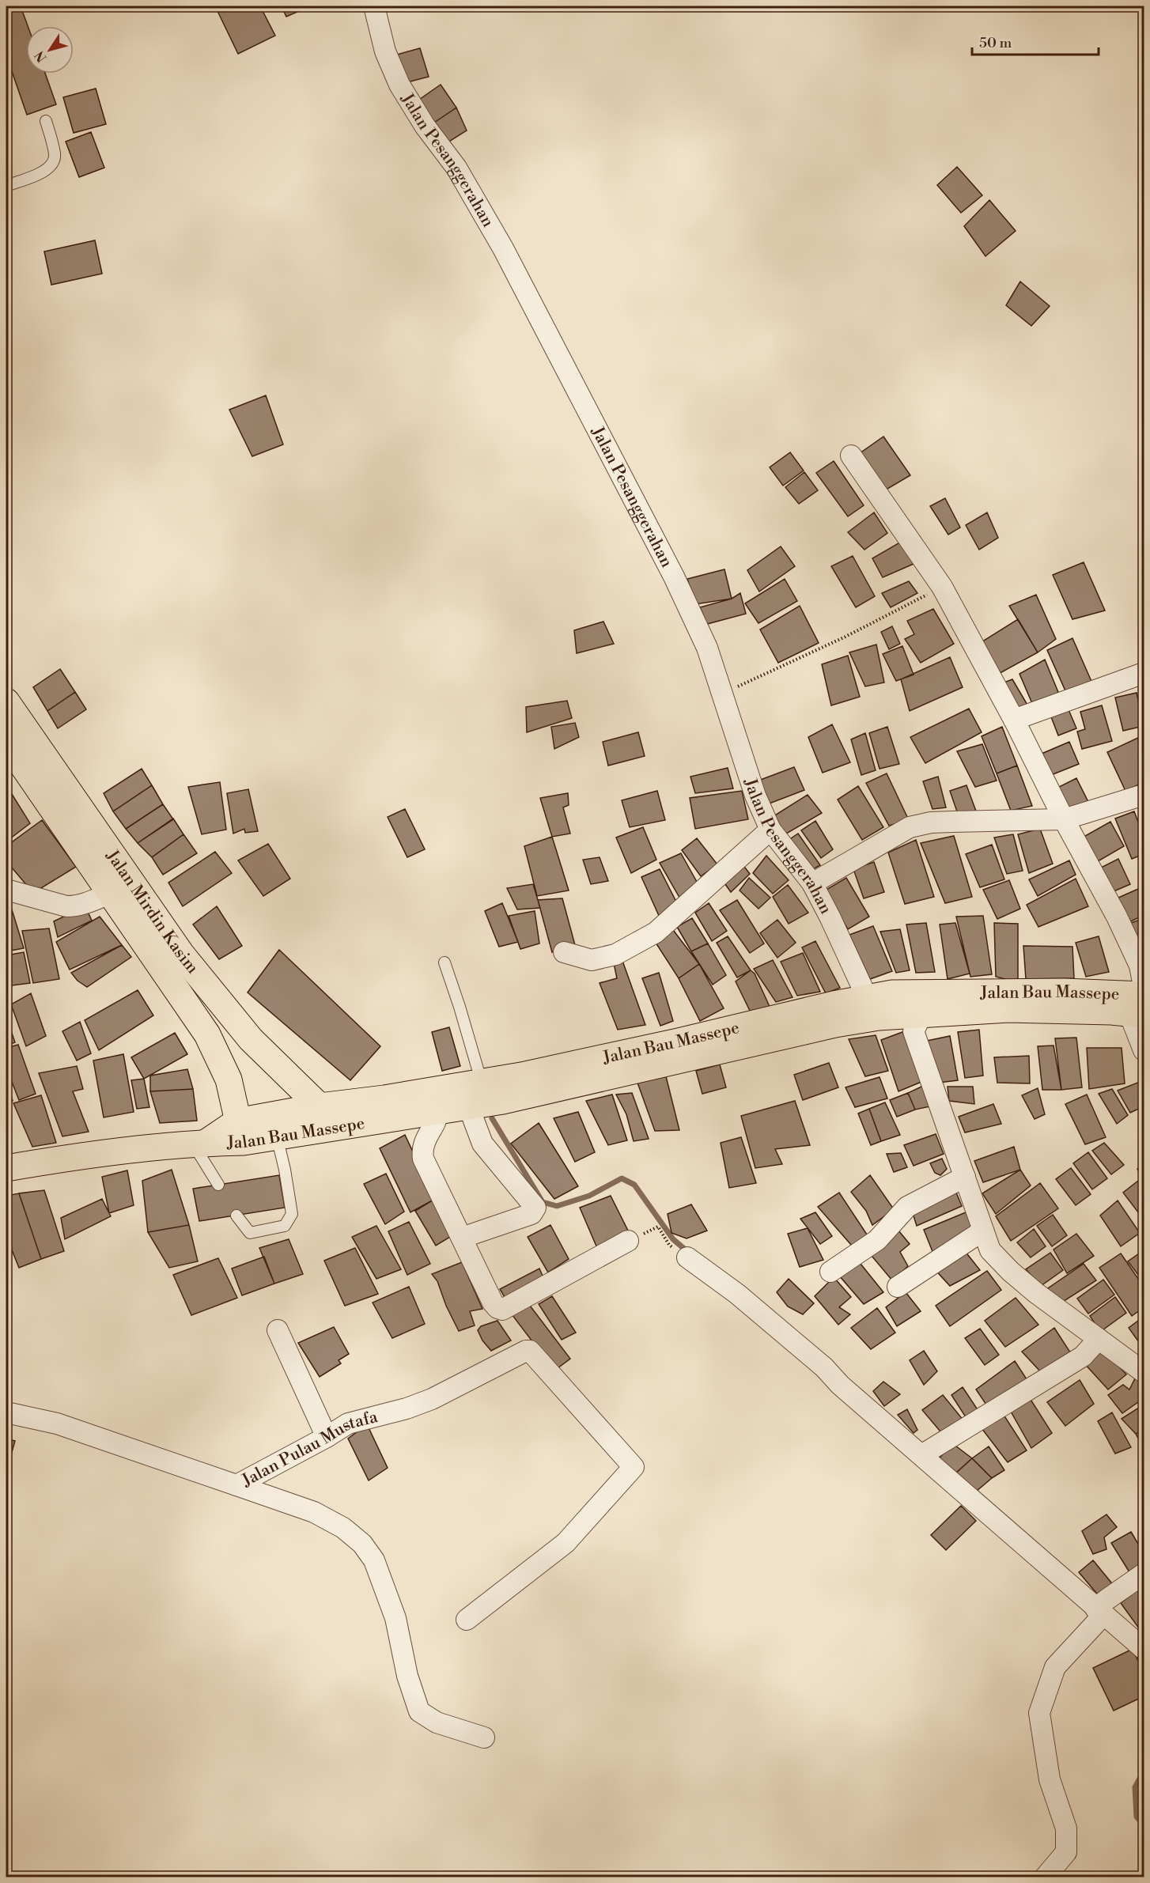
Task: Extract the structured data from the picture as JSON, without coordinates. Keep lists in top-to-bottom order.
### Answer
{
  "streets": {
    "highway": ["Jalan Mirdin Kasim", "Jalan Bau Massepe"],
    "street": ["Jalan Pesanggerahan", "Jalan Pulau Mustafa"]
  },
  "crossings": [
    ["Jalan Pesanggerahan", "Jalan Bau Massepe"],
    ["Jalan Mirdin Kasim", "Jalan Bau Massepe"]
  ],
  "scale_bar": "50 m",
  "north": "bottom left"
}
